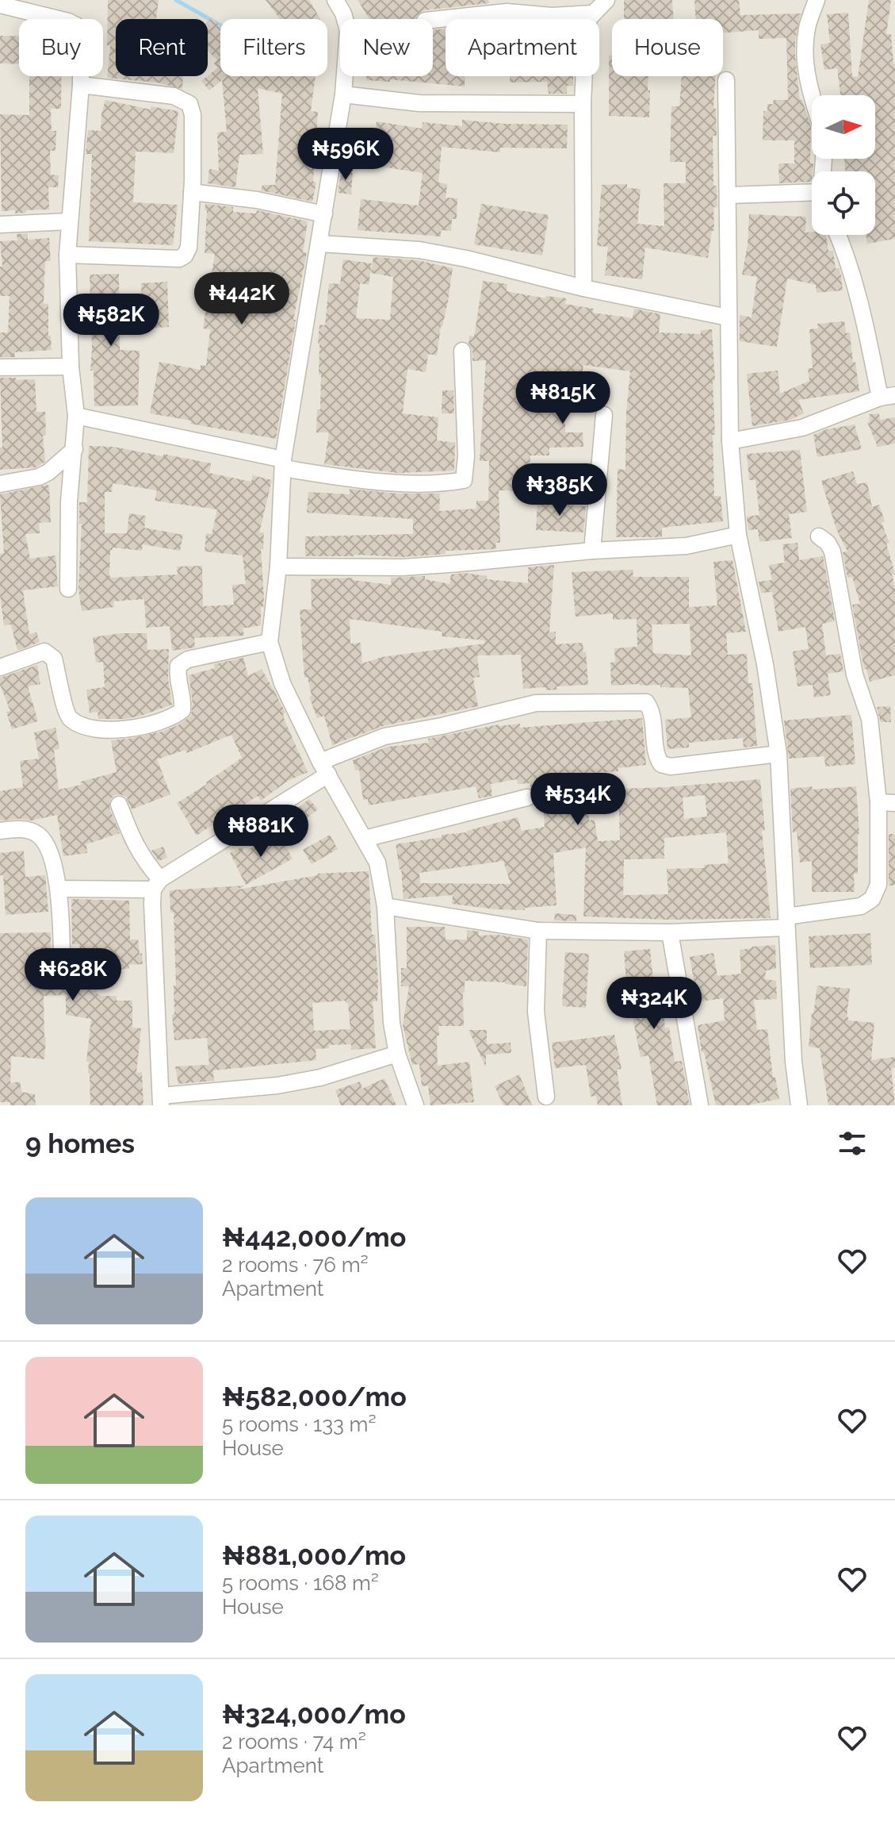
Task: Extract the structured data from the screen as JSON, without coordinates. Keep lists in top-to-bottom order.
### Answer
{
  "north": "right",
  "page": {
    "chip": [
      "Buy",
      "Rent",
      "Filters",
      "New",
      "Apartment",
      "House"
    ],
    "price": [
      "₦596K",
      "₦442K",
      "₦582K",
      "₦815K",
      "₦385K",
      "₦534K",
      "₦881K",
      "₦628K",
      "₦324K"
    ],
    "heading": "9 homes",
    "list": [
      {
        "name": "₦442,000/mo",
        "note": "2 rooms · 76 m² · Apartment"
      },
      {
        "name": "₦582,000/mo",
        "note": "5 rooms · 133 m² · House"
      },
      {
        "name": "₦881,000/mo",
        "note": "5 rooms · 168 m² · House"
      },
      {
        "name": "₦324,000/mo",
        "note": "2 rooms · 74 m² · Apartment"
      }
    ]
  }
}
